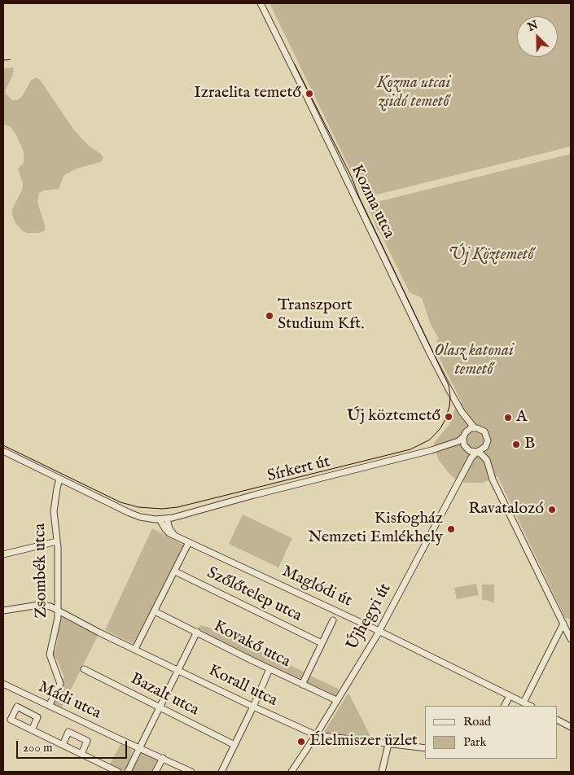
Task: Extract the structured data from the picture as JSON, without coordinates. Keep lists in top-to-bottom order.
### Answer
{
  "streets": {
    "street": [
      "Kozma utca",
      "Sírkert út",
      "Zsombék utca",
      "Maglódi út",
      "Szőlőtelep utca",
      "Újhegyi út",
      "Kovakő utca",
      "Korall utca",
      "Bazalt utca",
      "Mádi utca"
    ]
  },
  "crossings": [
    ["Kozma utca", "Sírkert út"],
    ["Kozma utca", "Újhegyi út"],
    ["Sírkert út", "Újhegyi út"],
    ["Zsombék utca", "Korall utca"],
    ["Zsombék utca", "Mádi utca"],
    ["Maglódi út", "Újhegyi út"],
    ["Újhegyi út", "Kovakő utca"],
    ["Újhegyi út", "Korall utca"]
  ],
  "parks": ["Kozma utcai zsidó temető", "Új Köztemető", "Olasz katonai temető"],
  "places": [
    "Izraelita temető",
    "Transzport Studium Kft.",
    "Új köztemető",
    "A",
    "B",
    "Ravatalozó",
    "Kisfogház Nemzeti Emlékhely",
    "Élelmiszer üzlet"
  ],
  "legend": ["Road", "Park"],
  "scale_bar": "200 m",
  "north": "top left"
}
